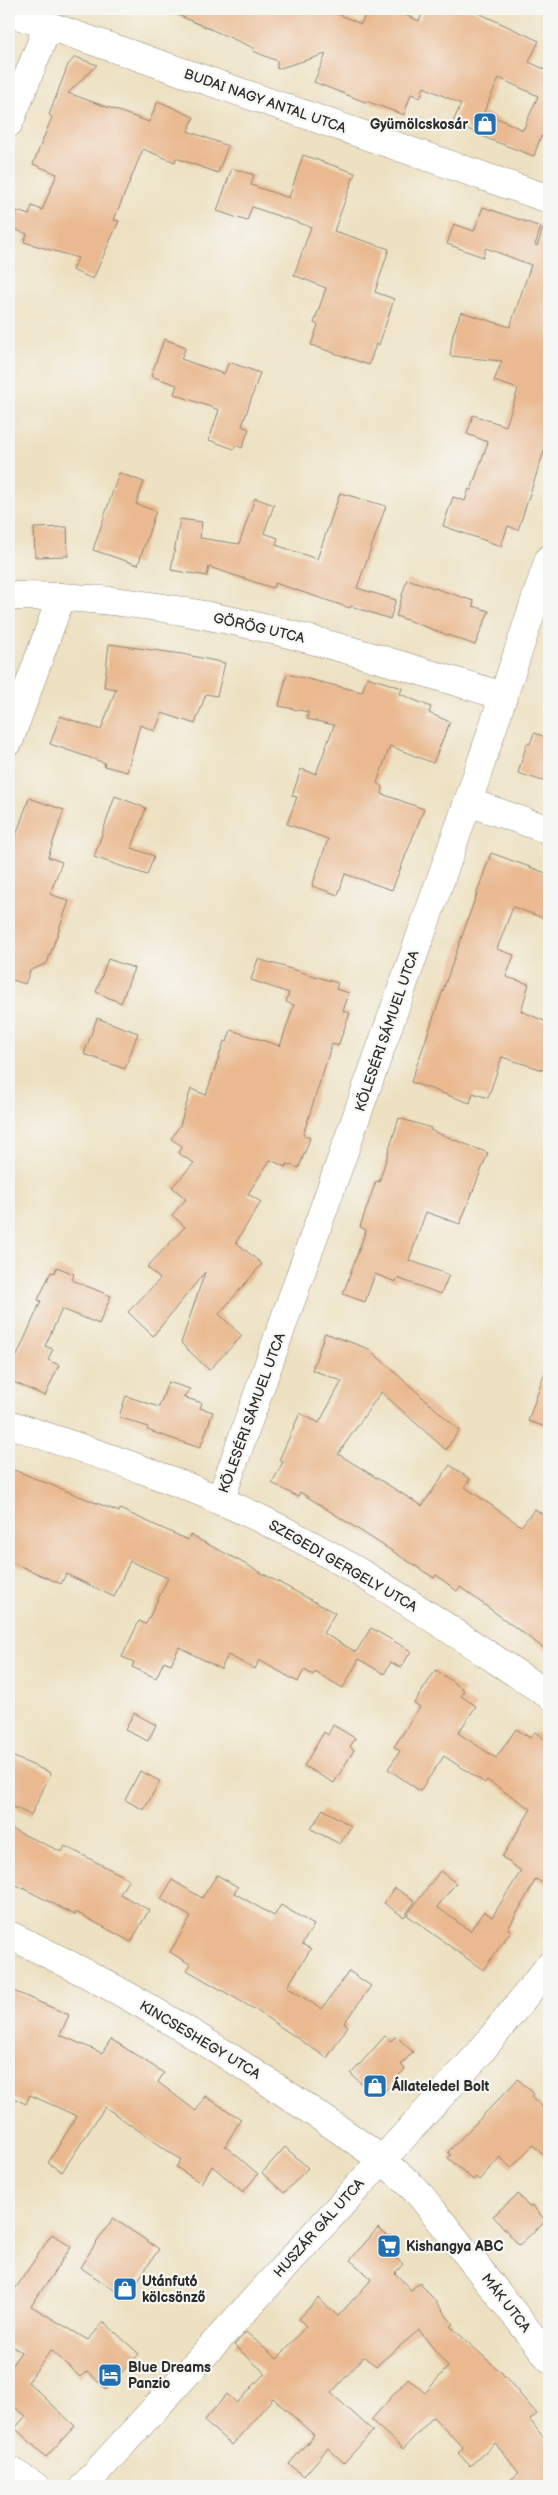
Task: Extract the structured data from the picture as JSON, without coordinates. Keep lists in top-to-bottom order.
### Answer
{
  "streets": {
    "street": [
      "BUDAI NAGY ANTAL UTCA",
      "GÖRÖG UTCA",
      "KÖLESÉRI SÁMUEL UTCA",
      "SZEGEDI GERGELY UTCA",
      "KINCSESHEGY UTCA",
      "HUSZÁR GÁL UTCA",
      "MÁK UTCA"
    ]
  },
  "crossings": [
    ["GÖRÖG UTCA", "KÖLESÉRI SÁMUEL UTCA"],
    ["KÖLESÉRI SÁMUEL UTCA", "SZEGEDI GERGELY UTCA"],
    ["KINCSESHEGY UTCA", "HUSZÁR GÁL UTCA"],
    ["KINCSESHEGY UTCA", "MÁK UTCA"],
    ["HUSZÁR GÁL UTCA", "MÁK UTCA"]
  ],
  "places": {
    "shop": ["Gyümölcskosár", "Állateledel Bolt", "Utánfutó kölcsönző"],
    "supermarket": ["Kishangya ABC"],
    "hotel": ["Blue Dreams Panzio"]
  }
}
